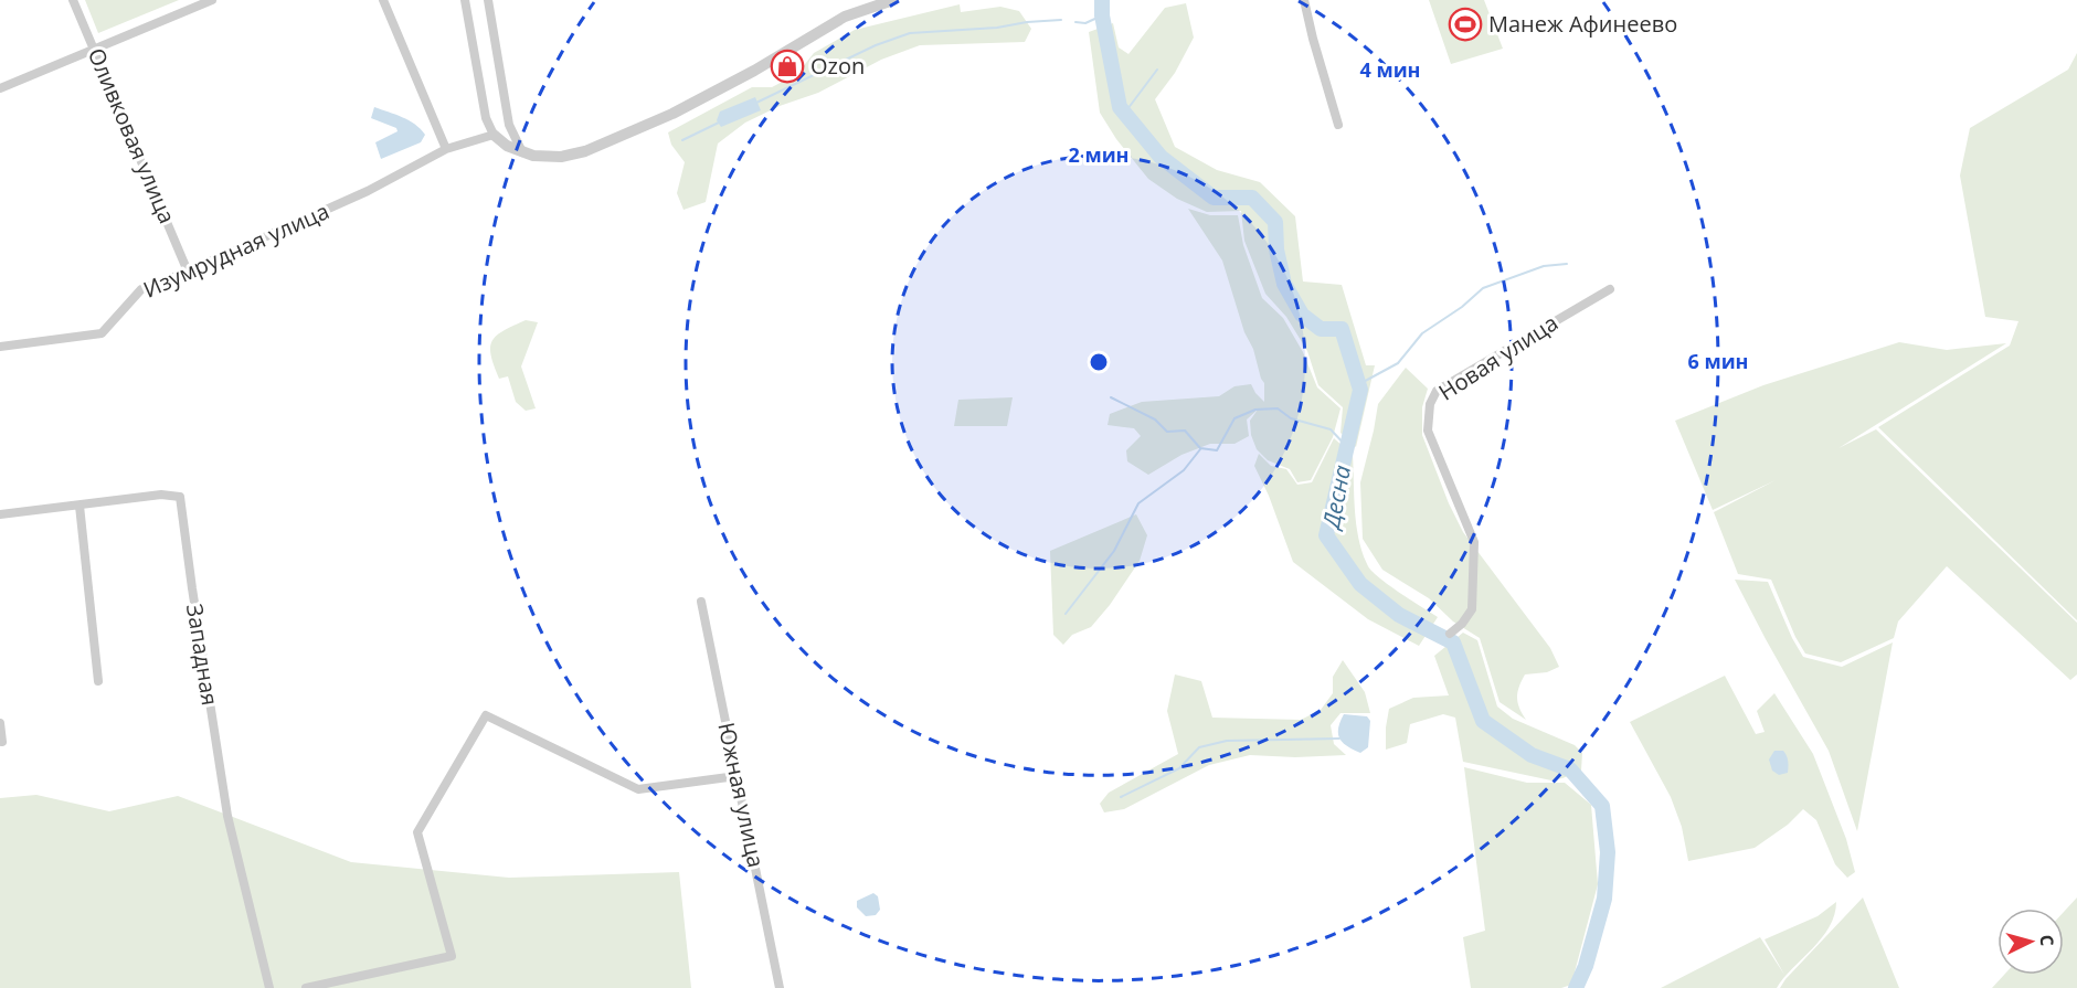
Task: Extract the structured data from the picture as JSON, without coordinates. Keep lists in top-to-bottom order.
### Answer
{
  "streets": {
    "street": [
      "Оливковая улица",
      "Изумрудная улица",
      "Новая улица",
      "Западная",
      "Южная улица"
    ]
  },
  "crossings": [
    ["Оливковая улица", "Изумрудная улица"]
  ],
  "water": ["Десна"],
  "places": {
    "sports": ["Манеж Афинеево"],
    "shop": ["Ozon"]
  },
  "north": "right",
  "rings": ["4 мин", "2 мин", "6 мин"]
}
